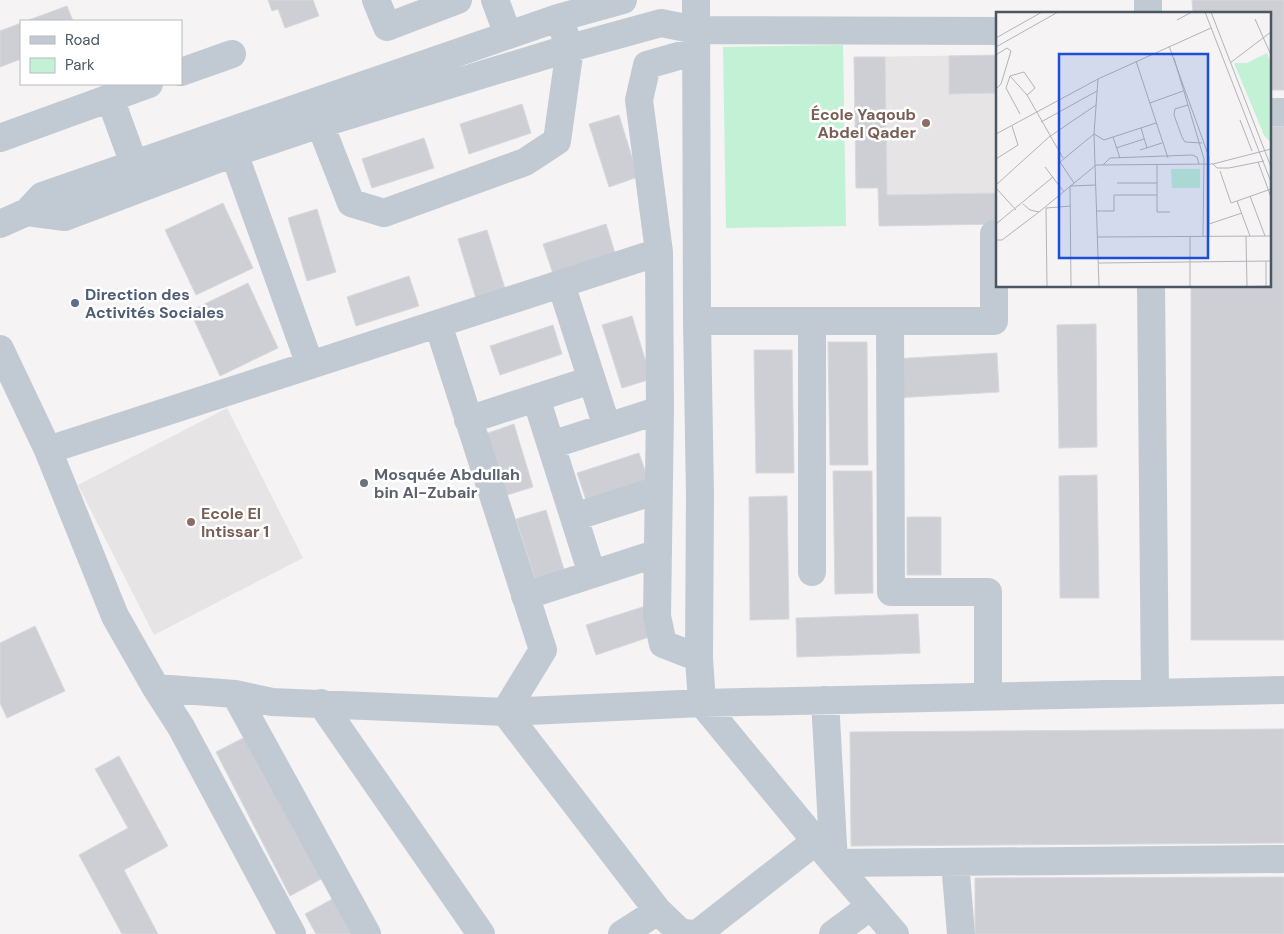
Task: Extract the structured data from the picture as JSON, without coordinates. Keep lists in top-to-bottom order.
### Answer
{
  "places": [
    "École Yaqoub Abdel Qader",
    "Direction des Activités Sociales",
    "Mosquée Abdullah bin Al-Zubair",
    "Ecole El Intissar 1"
  ],
  "legend": ["Road", "Park"]
}
